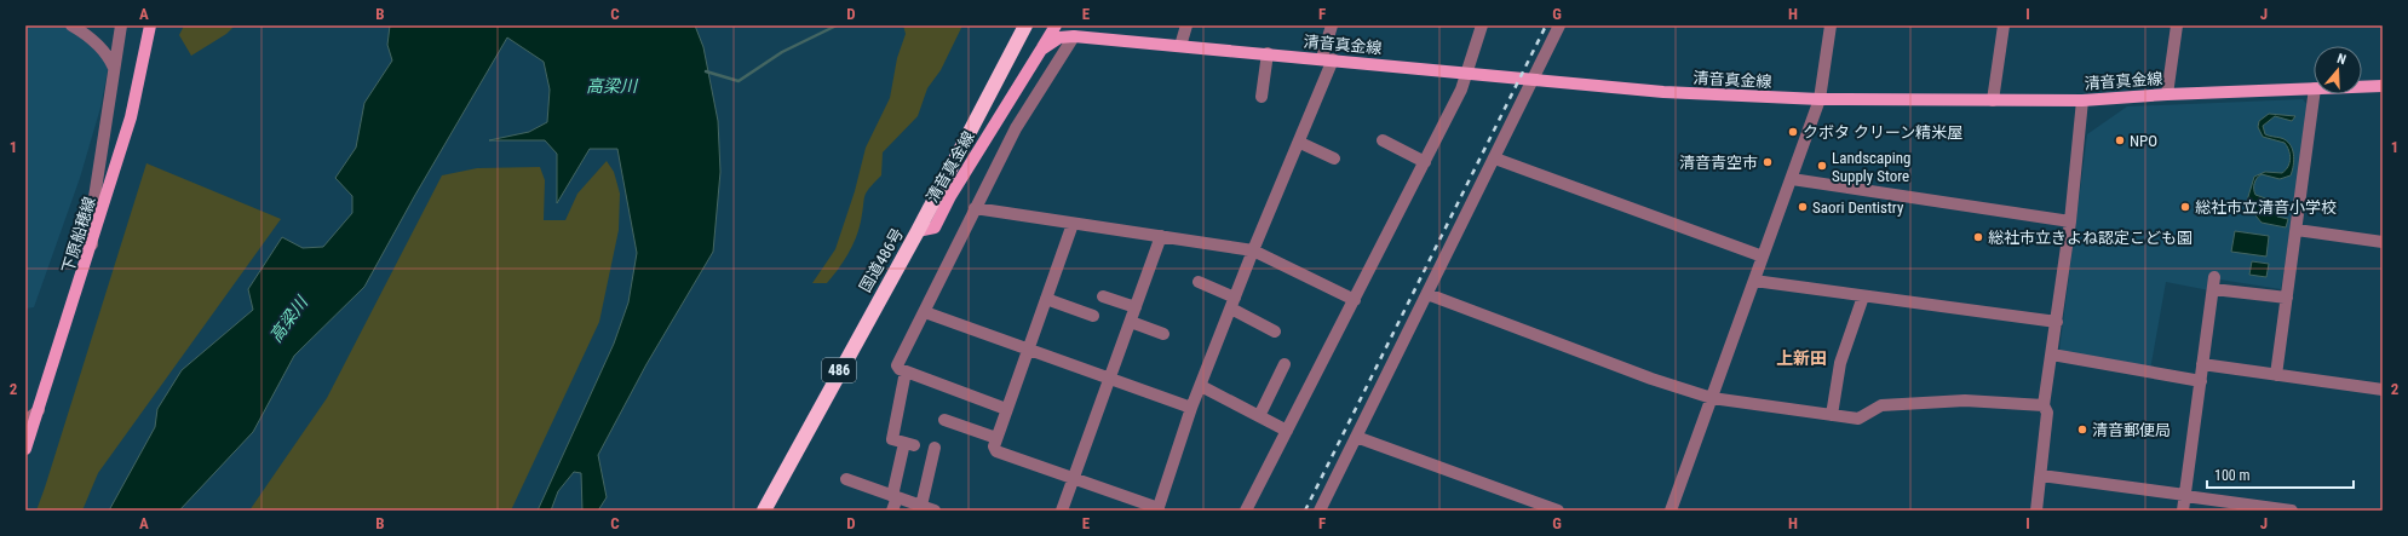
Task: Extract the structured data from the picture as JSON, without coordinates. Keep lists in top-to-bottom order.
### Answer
{
  "streets": {
    "highway": ["国道486号", "486"],
    "main road": ["清音真金線", "下原船穂線"]
  },
  "crossings": [
    ["清音真金線", "国道486号"]
  ],
  "districts": ["上新田"],
  "water": ["高梁川"],
  "places": [
    "クボタ クリーン精米屋",
    "NPO",
    "清音青空市",
    "Landscaping Supply Store",
    "Saori Dentistry",
    "総社市立清音小学校",
    "総社市立きよね認定こども園",
    "清音郵便局"
  ],
  "scale_bar": "100 m",
  "north": "top",
  "grid": {
    "columns": [
      "A",
      "B",
      "C",
      "D",
      "E",
      "F",
      "G",
      "H",
      "I",
      "J"
    ],
    "rows": ["1", "2"]
  }
}
